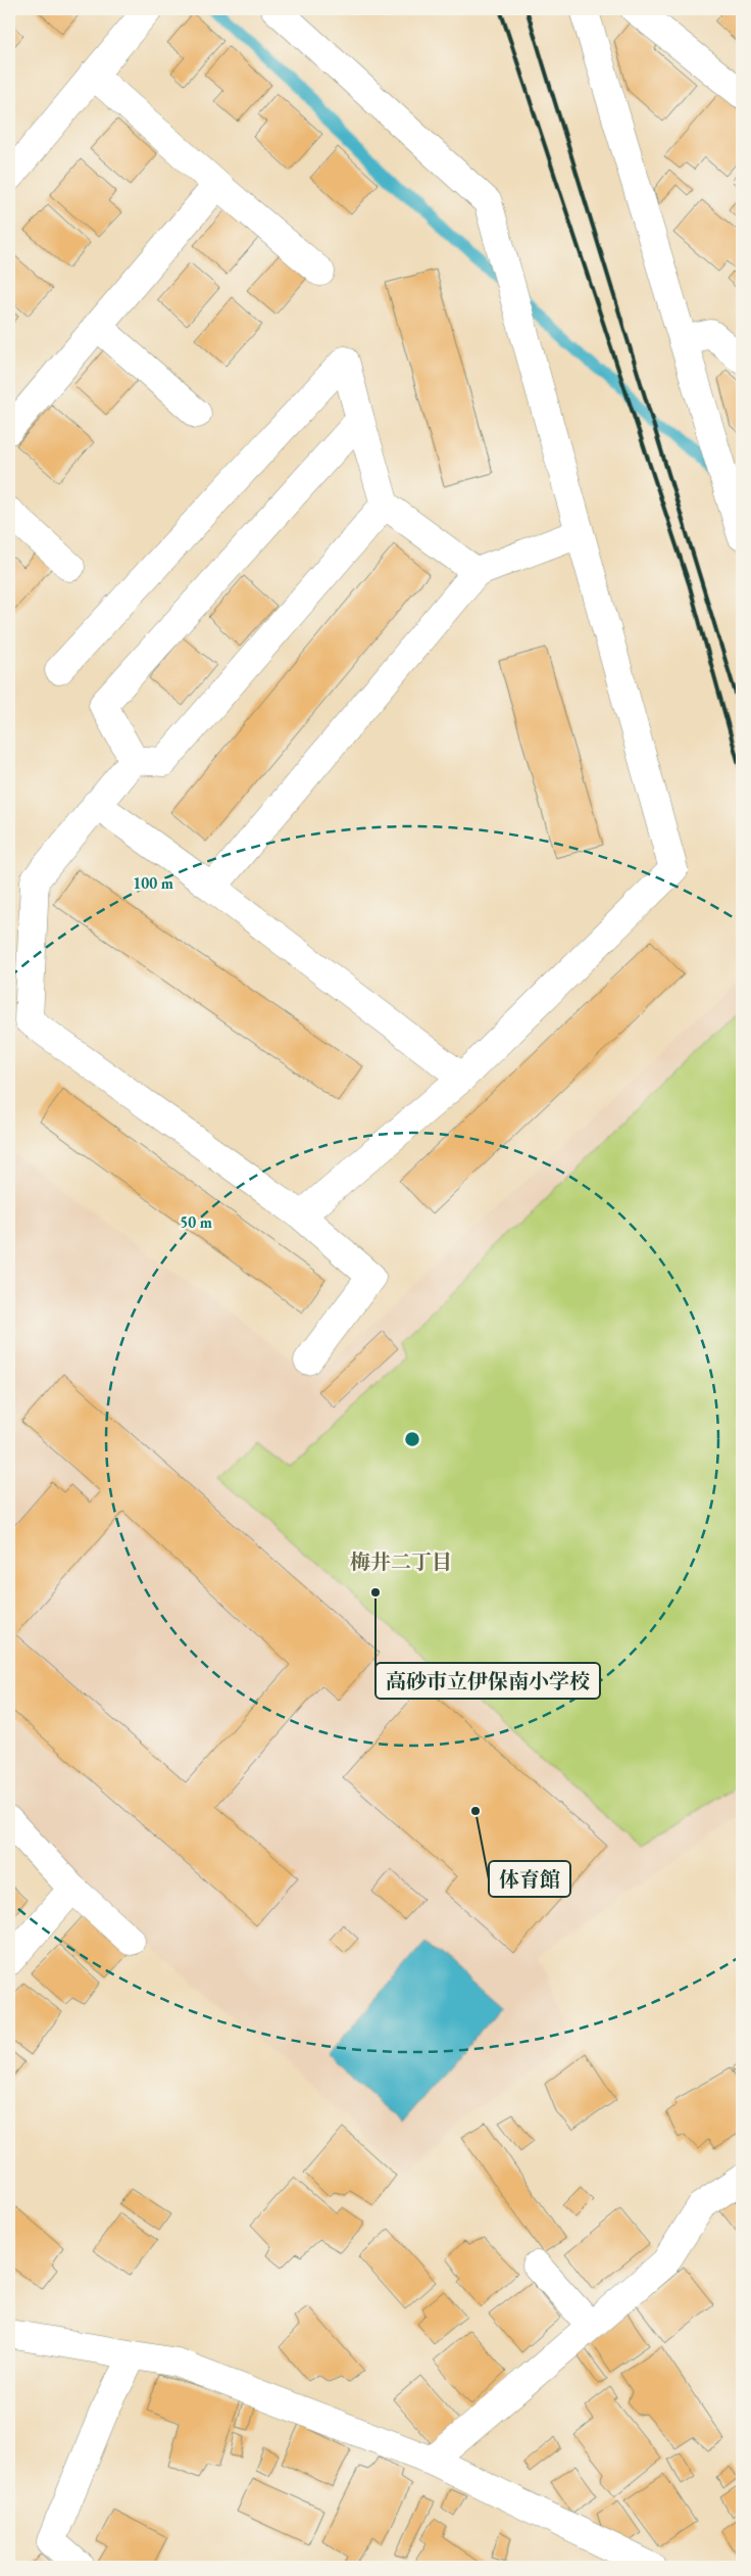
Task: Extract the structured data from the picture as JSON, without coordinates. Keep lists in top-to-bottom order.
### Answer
{
  "districts": ["梅井二丁目"],
  "places": ["高砂市立伊保南小学校", "体育館"],
  "rings": ["100 m", "50 m"]
}
